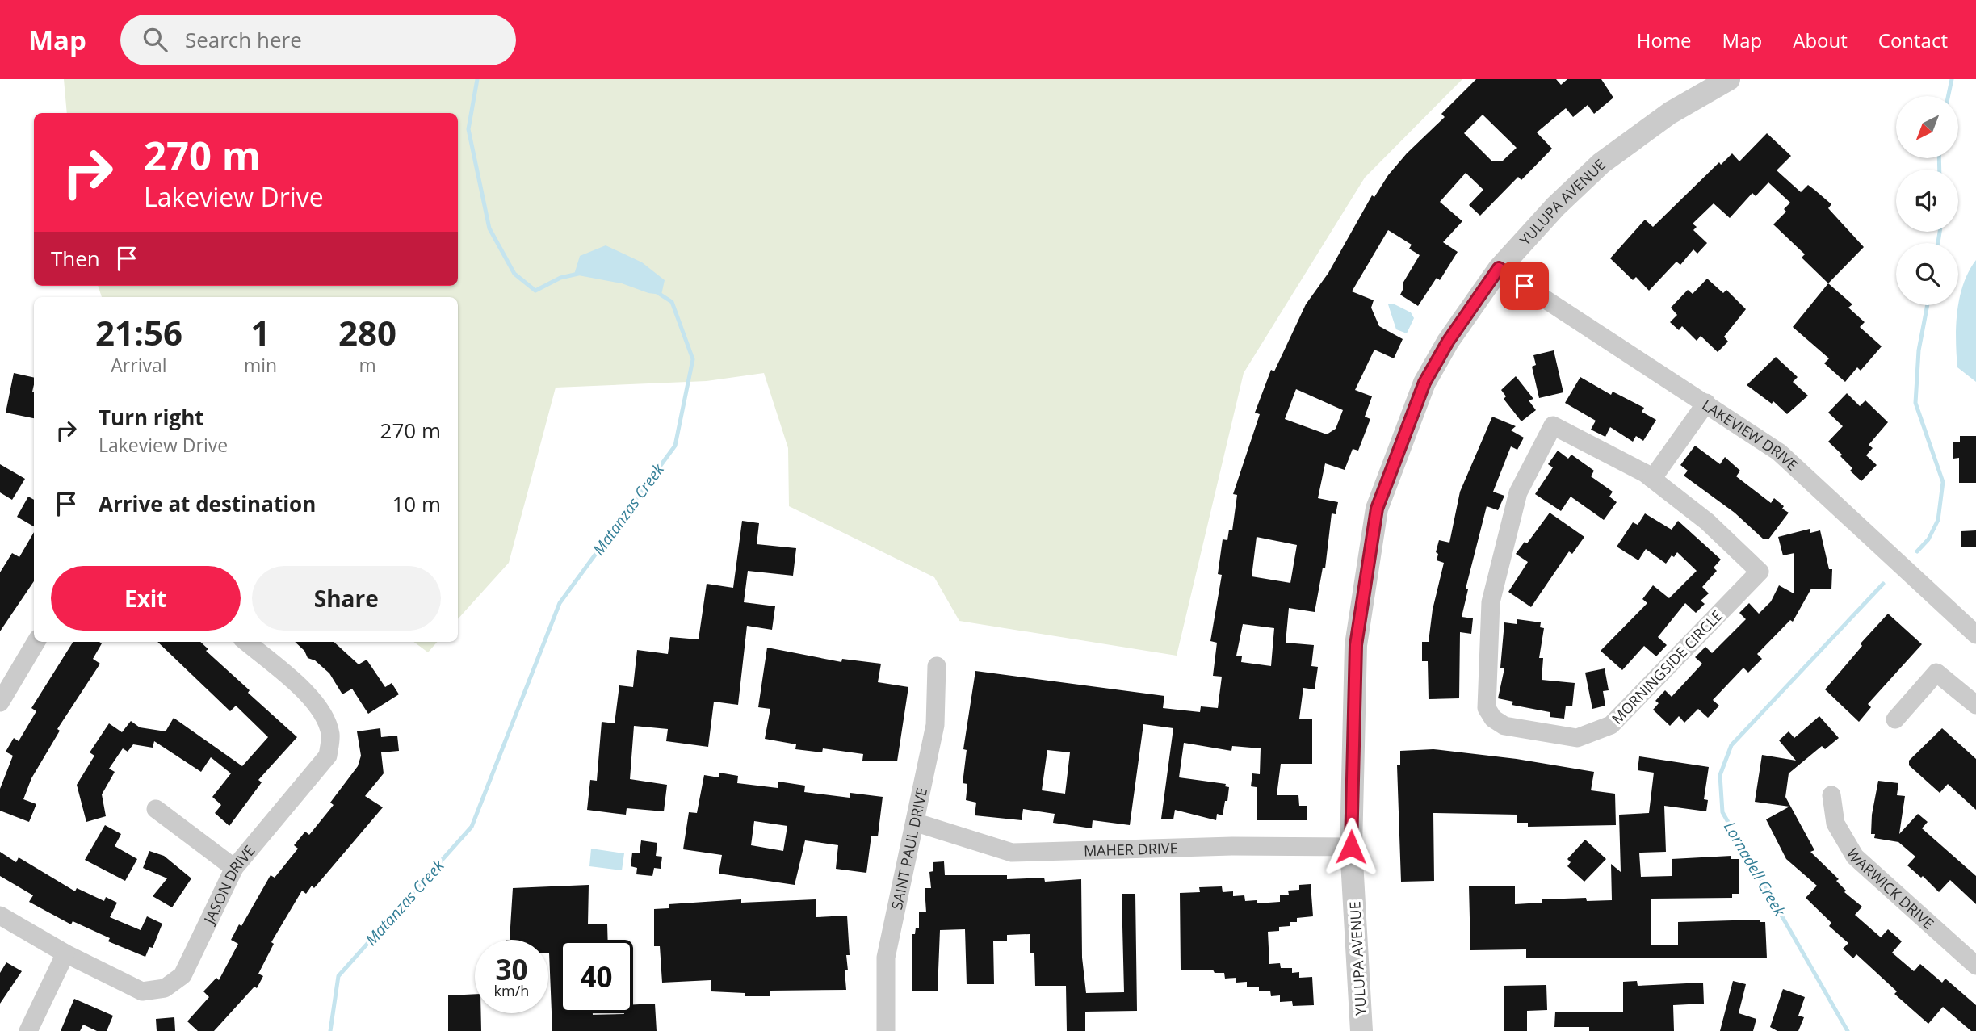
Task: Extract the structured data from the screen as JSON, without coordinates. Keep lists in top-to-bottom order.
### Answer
{
  "streets": {
    "street": [
      "YULUPA AVENUE",
      "LAKEVIEW DRIVE",
      "MORNINGSIDE CIRCLE",
      "SAINT PAUL DRIVE",
      "MAHER DRIVE",
      "JASON DRIVE",
      "WARWICK DRIVE"
    ]
  },
  "crossings": [
    ["YULUPA AVENUE", "LAKEVIEW DRIVE"],
    ["YULUPA AVENUE", "MAHER DRIVE"],
    ["SAINT PAUL DRIVE", "MAHER DRIVE"]
  ],
  "water": ["Matanzas Creek", "Lornadell Creek"],
  "north": "bottom left",
  "page": {
    "header": "Map",
    "search": "Search here",
    "nav": [
      "Home",
      "Map",
      "About",
      "Contact"
    ],
    "turn": ["270 m", "Lakeview Drive"],
    "then": "Then",
    "eta": [
      "21:56",
      "Arrival",
      "1",
      "min",
      "280",
      "m"
    ],
    "list": [
      {
        "name": "Turn right",
        "note": "Lakeview Drive",
        "value": "270 m"
      },
      {
        "name": "Arrive at destination",
        "value": "10 m"
      }
    ],
    "buttons": ["Exit", "Share"],
    "speed": "30 km/h",
    "limit": "40"
  }
}
